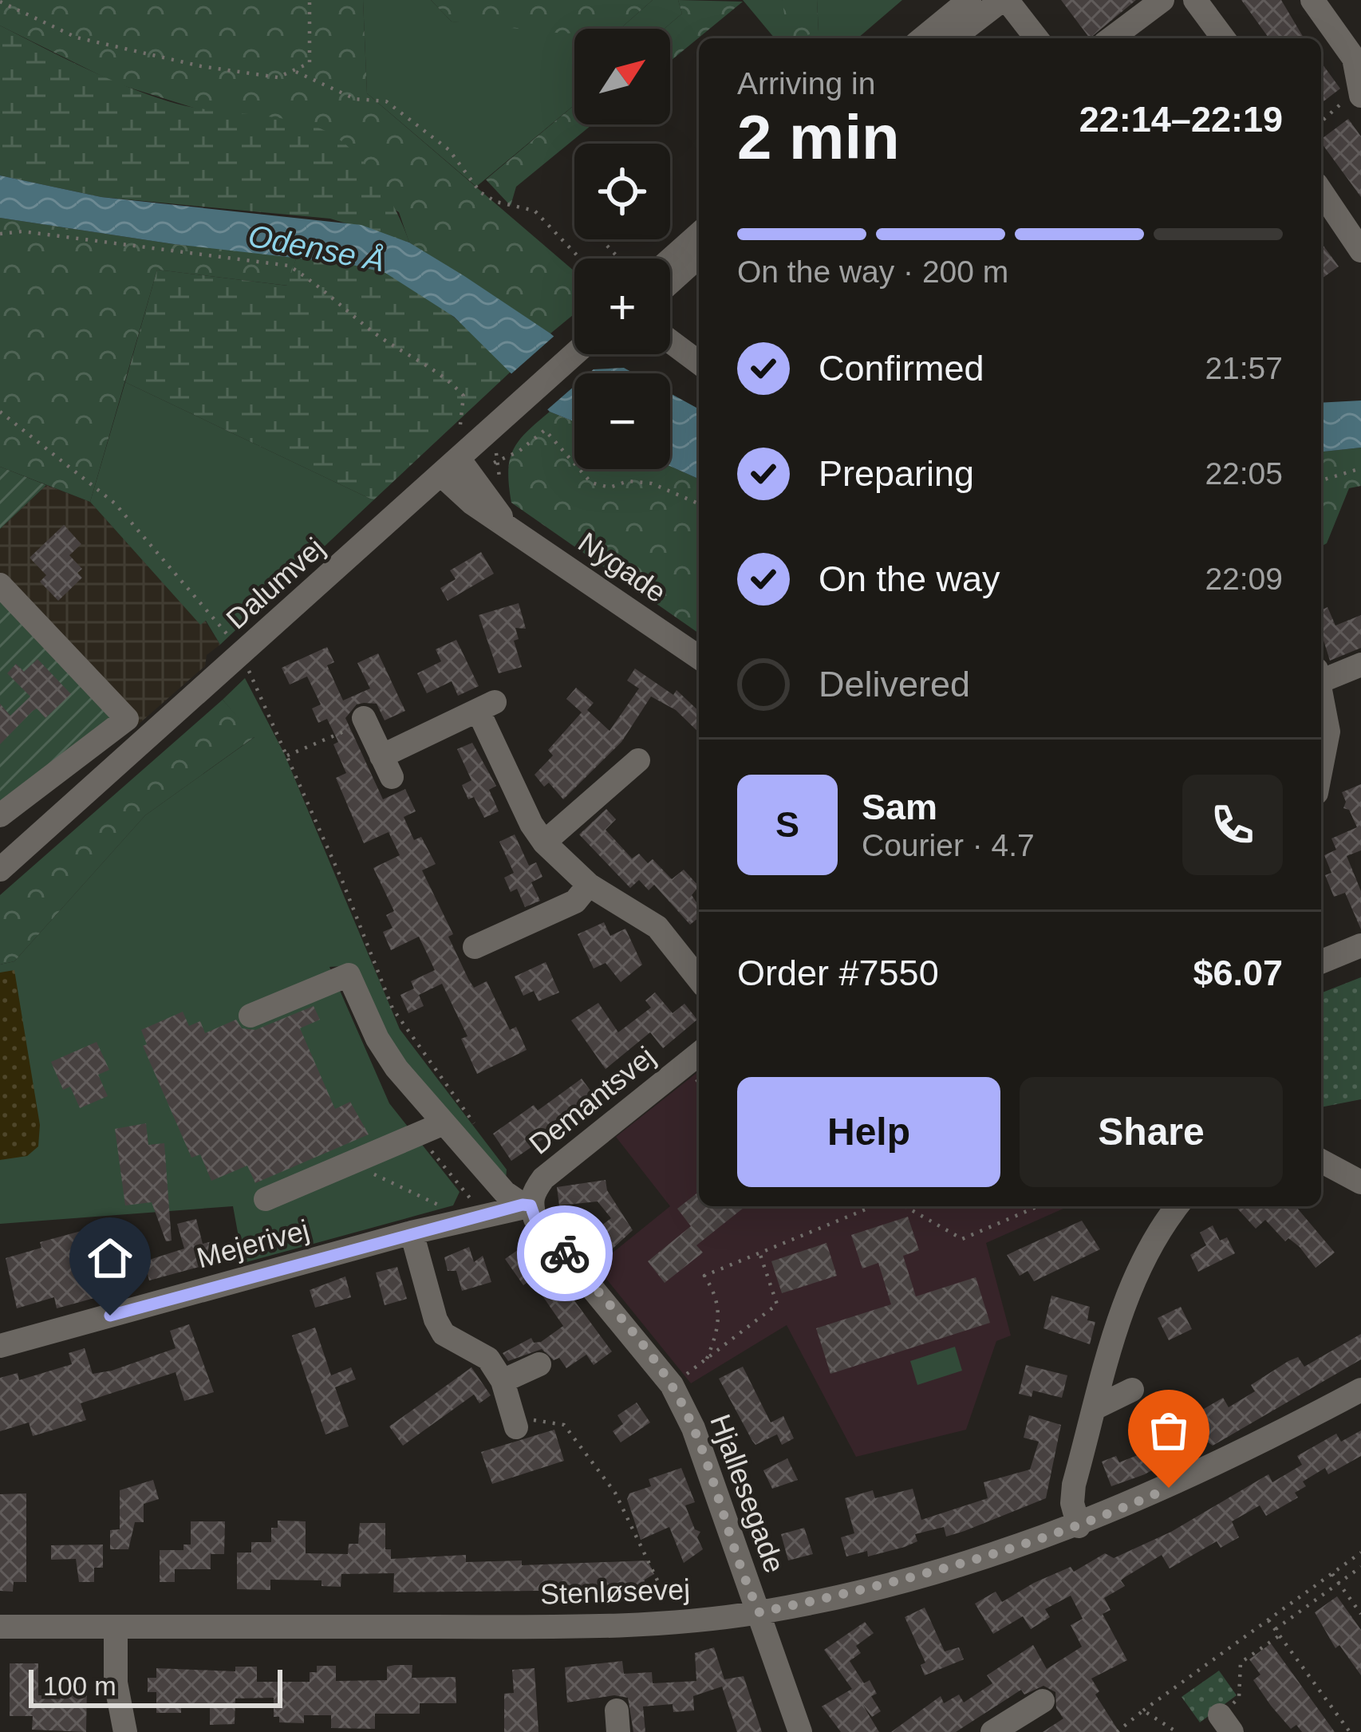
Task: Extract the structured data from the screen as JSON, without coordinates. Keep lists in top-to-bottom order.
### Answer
{
  "streets": {
    "street": [
      "Nygade",
      "Dalumvej",
      "Demantsvej",
      "Mejerivej",
      "Hjallesegade",
      "Stenløsevej"
    ]
  },
  "crossings": [
    ["Nygade", "Dalumvej"],
    ["Demantsvej", "Mejerivej"],
    ["Demantsvej", "Hjallesegade"],
    ["Mejerivej", "Hjallesegade"],
    ["Hjallesegade", "Stenløsevej"]
  ],
  "water": ["Odense Å"],
  "scale_bar": "100 m",
  "north": "top right",
  "page": {
    "map_buttons": ["+", "−"],
    "heading": ["2 min", "Arriving in", "22:14–22:19"],
    "panel": [
      "Sam",
      "Courier · 4.7",
      "Order #7550",
      "$6.07"
    ],
    "bar": "On the way · 200 m",
    "list": [
      ["Confirmed", "21:57"],
      ["Preparing", "22:05"],
      ["On the way", "22:09"],
      "Delivered"
    ],
    "round": "S",
    "buttons": ["Help", "Share"],
    "scale": "100 m"
  }
}
